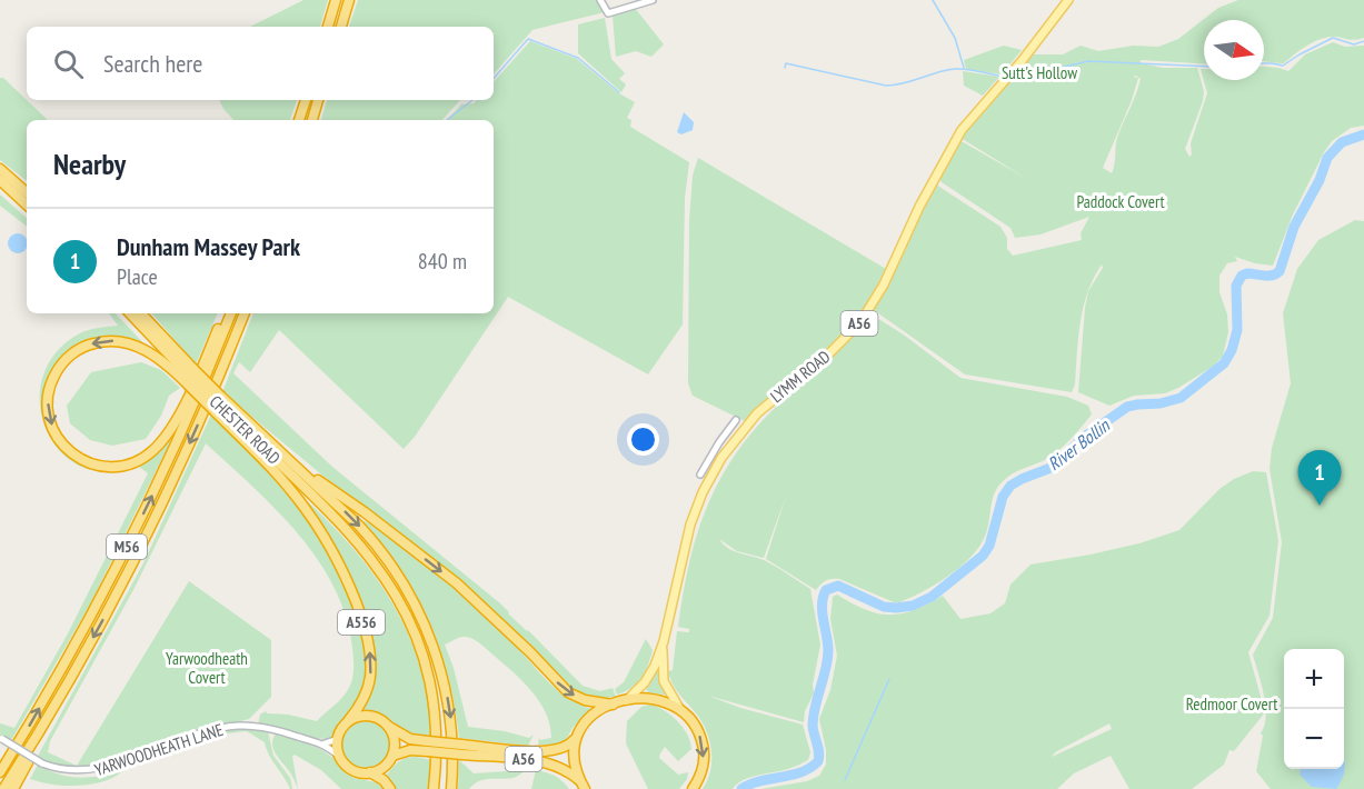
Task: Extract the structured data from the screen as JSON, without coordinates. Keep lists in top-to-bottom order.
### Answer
{
  "streets": {
    "highway": [
      "A56",
      "CHESTER ROAD",
      "M56",
      "A556"
    ],
    "main road": ["LYMM ROAD"],
    "street": ["YARWOODHEATH LANE"]
  },
  "crossings": [
    ["A56", "LYMM ROAD"],
    ["A56", "A556"],
    ["A56", "YARWOODHEATH LANE"],
    ["CHESTER ROAD", "A556"],
    ["A556", "YARWOODHEATH LANE"]
  ],
  "water": ["River Bollin"],
  "parks": [
    "Sutt's Hollow",
    "Paddock Covert",
    "Yarwoodheath Covert",
    "Redmoor Covert"
  ],
  "north": "right",
  "page": {
    "search": "Search here",
    "heading": "Nearby",
    "list": [
      {
        "mark": "1",
        "name": "Dunham Massey Park",
        "note": "Place",
        "value": "840 m"
      }
    ],
    "pins": "1",
    "map_buttons": ["+", "−"]
  }
}
